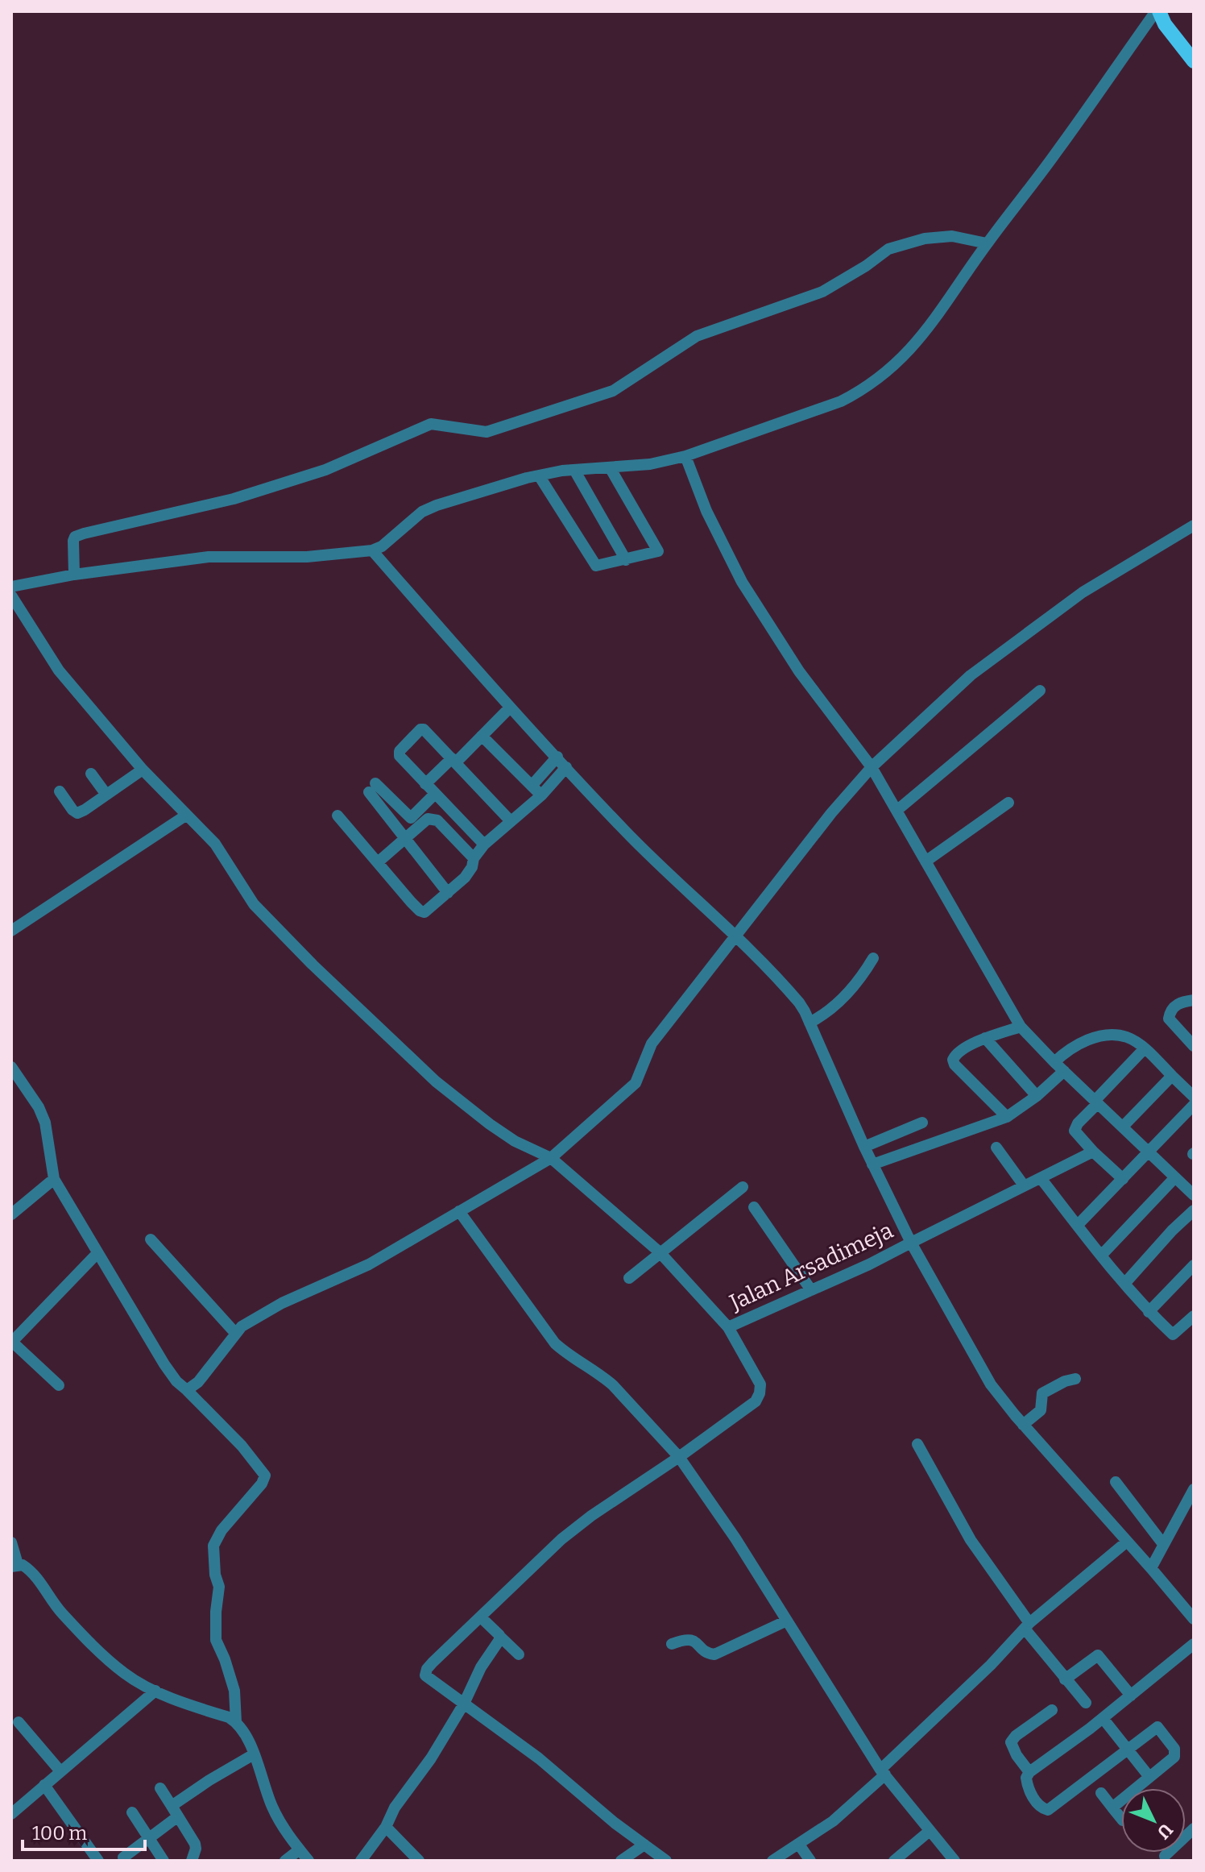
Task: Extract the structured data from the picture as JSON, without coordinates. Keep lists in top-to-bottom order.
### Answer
{
  "streets": {
    "street": ["Jalan Arsadimeja"]
  },
  "scale_bar": "100 m",
  "north": "bottom right"
}
